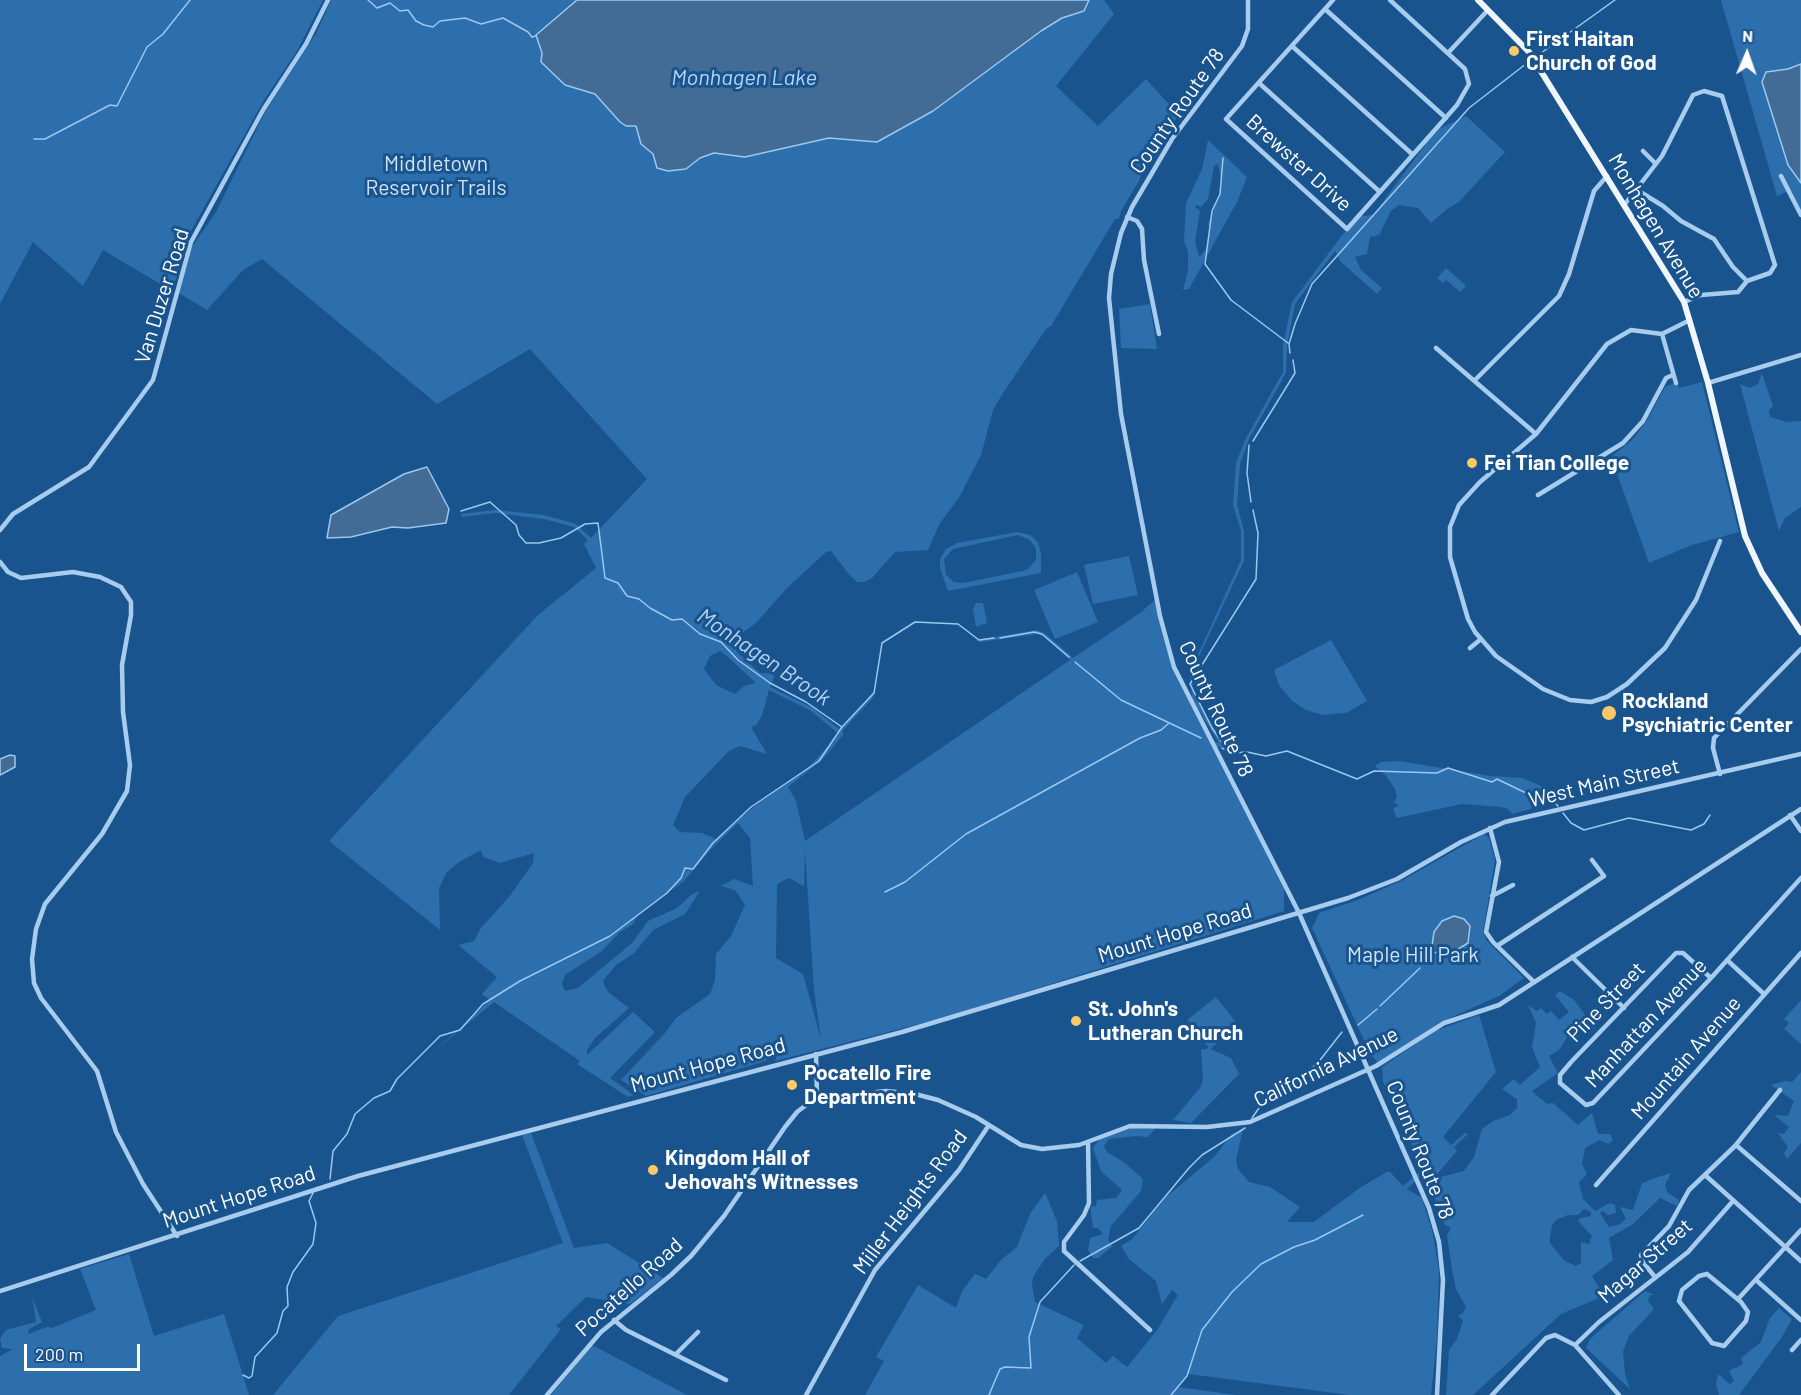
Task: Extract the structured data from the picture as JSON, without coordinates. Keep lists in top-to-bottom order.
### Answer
{
  "streets": {
    "main road": ["Monhagen Avenue"],
    "street": [
      "County Route 78",
      "Brewster Drive",
      "Van Duzer Road",
      "West Main Street",
      "Mount Hope Road",
      "Pine Street",
      "Manhattan Avenue",
      "Mountain Avenue",
      "California Avenue",
      "Miller Heights Road",
      "Magar Street",
      "Pocatello Road"
    ]
  },
  "crossings": [
    ["County Route 78", "Mount Hope Road"],
    ["County Route 78", "California Avenue"],
    ["West Main Street", "Mount Hope Road"],
    ["Pine Street", "Manhattan Avenue"],
    ["California Avenue", "Miller Heights Road"],
    ["California Avenue", "Pocatello Road"]
  ],
  "water": ["Monhagen Lake", "Monhagen Brook"],
  "parks": ["Middletown Reservoir Trails", "Maple Hill Park"],
  "places": [
    "First Haitan Church of God",
    "Fei Tian College",
    "Rockland Psychiatric Center",
    "St. John's Lutheran Church",
    "Pocatello Fire Department",
    "Kingdom Hall of Jehovah's Witnesses"
  ],
  "scale_bar": "200 m",
  "north": "top"
}
